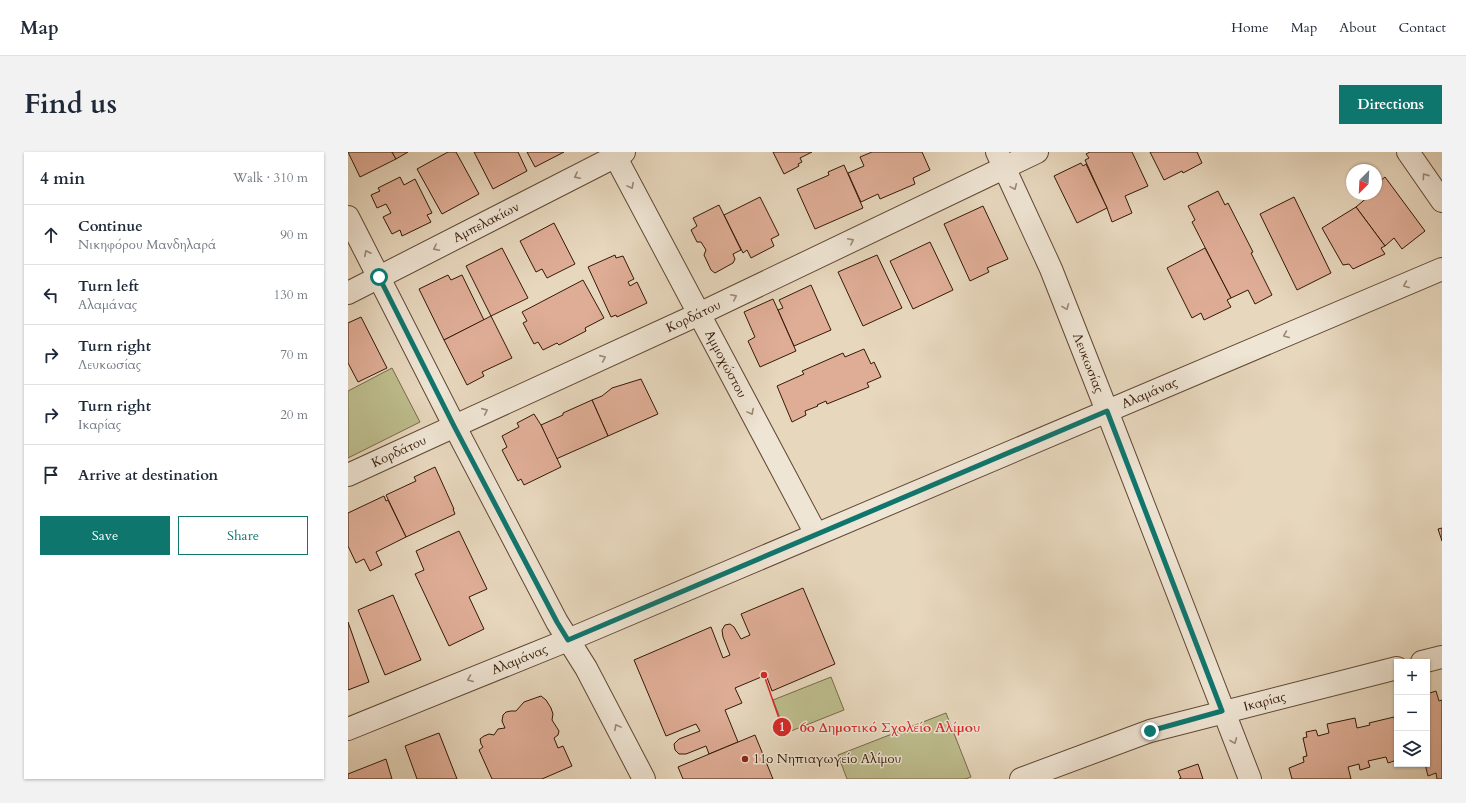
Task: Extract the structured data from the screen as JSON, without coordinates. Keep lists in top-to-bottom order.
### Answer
{
  "streets": {
    "street": [
      "Αμπελακίων",
      "Κορδάτου",
      "Λευκωσίας",
      "Αμμοχώστου",
      "Αλαμάνας",
      "Ικαρίας"
    ]
  },
  "crossings": [
    ["Αμπελακίων", "Αμμοχώστου"],
    ["Κορδάτου", "Λευκωσίας"],
    ["Κορδάτου", "Αμμοχώστου"],
    ["Λευκωσίας", "Αλαμάνας"],
    ["Λευκωσίας", "Ικαρίας"],
    ["Αμμοχώστου", "Αλαμάνας"]
  ],
  "one_way": [
    "Αμπελακίων",
    "Κορδάτου",
    "Λευκωσίας",
    "Αμμοχώστου",
    "Αλαμάνας"
  ],
  "places": ["6ο Δημοτικό Σχολείο Αλίμου", "11ο Νηπιαγωγείο Αλίμου"],
  "north": "bottom left",
  "page": {
    "header": "Map",
    "nav": [
      "Home",
      "Map",
      "About",
      "Contact"
    ],
    "title": "Find us",
    "buttons": [
      "Directions",
      ["Save", "Share"]
    ],
    "heading": ["4 min", "Walk · 310 m"],
    "list": [
      ["Continue", "Νικηφόρου Μανδηλαρά", "90 m"],
      ["Turn left", "Αλαμάνας", "130 m"],
      ["Turn right", "Λευκωσίας", "70 m"],
      ["Turn right", "Ικαρίας", "20 m"],
      "Arrive at destination"
    ],
    "map_buttons": ["+", "−"]
  }
}
